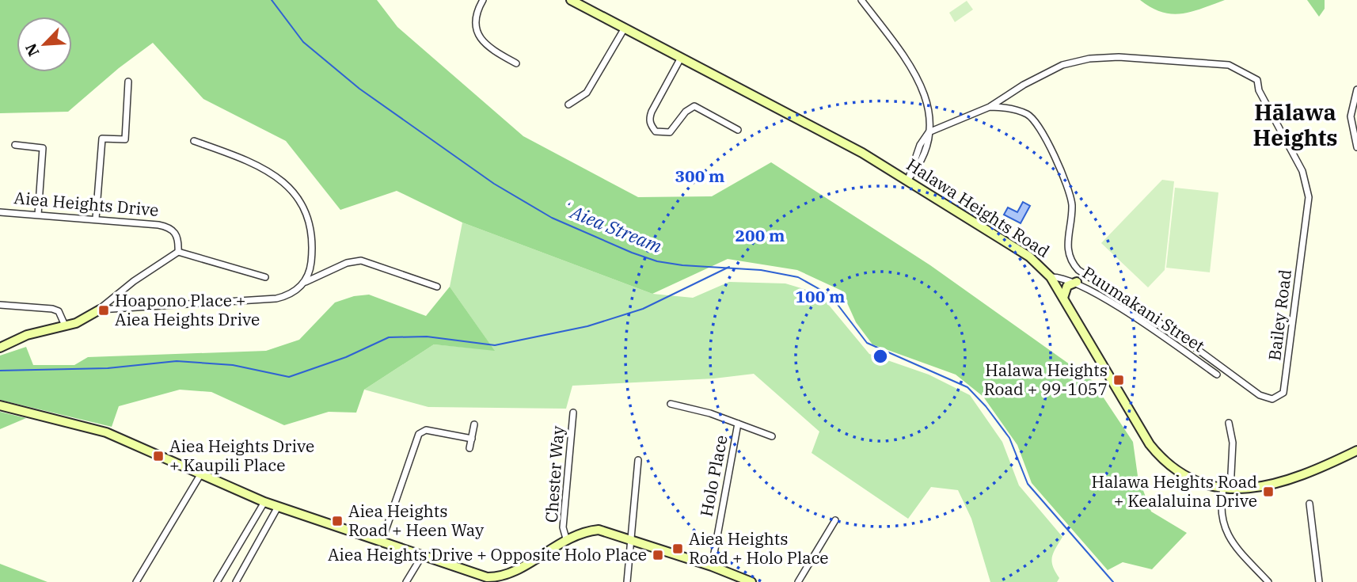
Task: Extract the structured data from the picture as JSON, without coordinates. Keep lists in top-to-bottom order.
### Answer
{
  "streets": {
    "street": [
      "Aiea Heights Drive",
      "Halawa Heights Road",
      "Puumakani Street",
      "Bailey Road",
      "Chester Way",
      "Holo Place"
    ]
  },
  "crossings": [
    ["Halawa Heights Road", "Puumakani Street"]
  ],
  "districts": ["Hālawa Heights"],
  "water": ["ʻAiea Stream"],
  "places": {
    "transit": [
      "Hoapono Place + Aiea Heights Drive",
      "Halawa Heights Road + 99-1057",
      "Aiea Heights Drive + Kaupili Place",
      "Halawa Heights Road + Kealaluina Drive",
      "Aiea Heights Road + Heen Way",
      "Aiea Heights Road + Holo Place",
      "Aiea Heights Drive + Opposite Holo Place"
    ]
  },
  "north": "bottom left",
  "rings": ["300 m", "200 m", "100 m"]
}
